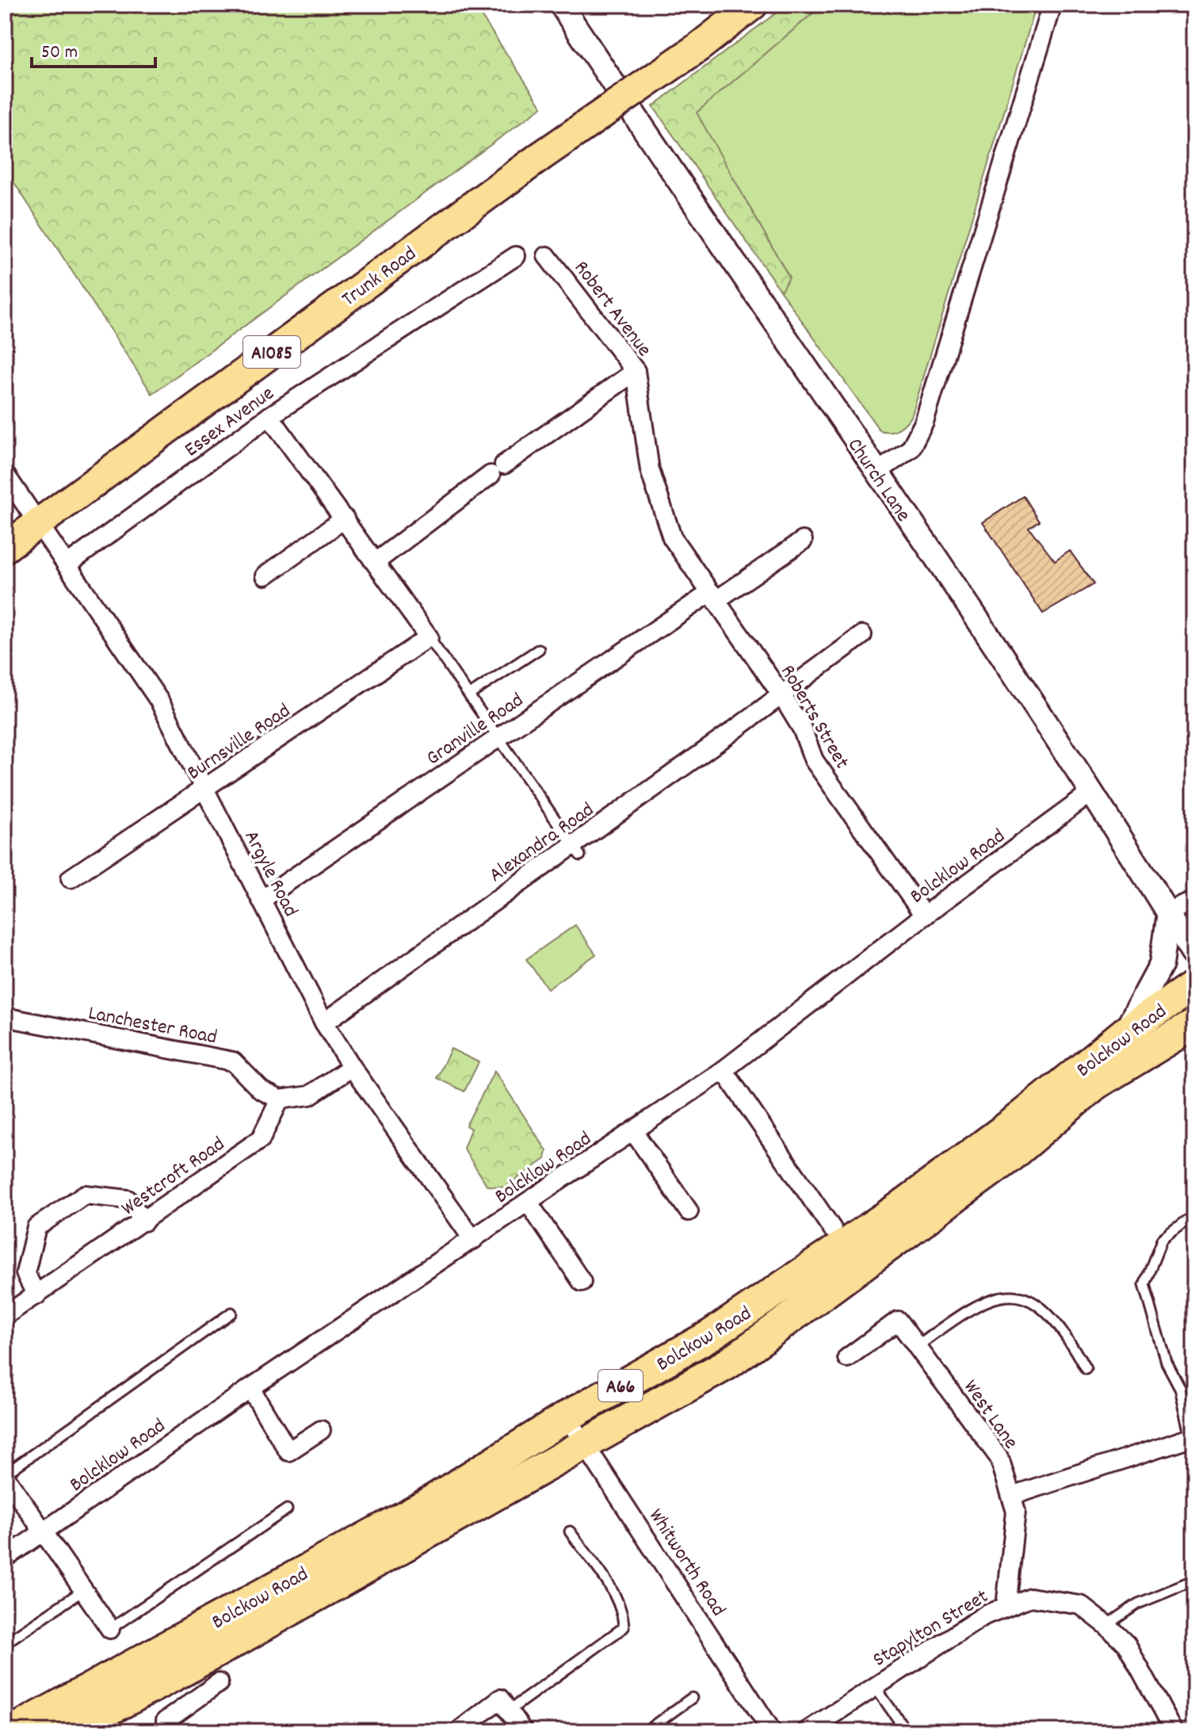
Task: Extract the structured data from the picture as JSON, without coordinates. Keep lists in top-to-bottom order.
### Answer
{
  "streets": {
    "highway": ["Bolckow Road", "A66"],
    "main road": ["Trunk Road", "A1085"],
    "street": [
      "Robert Avenue",
      "Essex Avenue",
      "Church Lane",
      "Roberts Street",
      "Granville Road",
      "Burnsville Road",
      "Alexandra Road",
      "Bolcklow Road",
      "Argyle Road",
      "Lanchester Road",
      "Westcroft Road",
      "West Lane",
      "Whitworth Road",
      "Stapylton Street"
    ]
  },
  "crossings": [
    ["Trunk Road", "Argyle Road"],
    ["Robert Avenue", "Roberts Street"],
    ["Essex Avenue", "Argyle Road"],
    ["Church Lane", "Bolcklow Road"],
    ["Roberts Street", "Granville Road"],
    ["Roberts Street", "Alexandra Road"],
    ["Roberts Street", "Bolcklow Road"],
    ["Granville Road", "Argyle Road"],
    ["Burnsville Road", "Argyle Road"],
    ["Alexandra Road", "Argyle Road"],
    ["Bolcklow Road", "Argyle Road"],
    ["Lanchester Road", "Westcroft Road"],
    ["Bolckow Road", "A66"],
    ["Bolckow Road", "Whitworth Road"],
    ["West Lane", "Stapylton Street"]
  ],
  "scale_bar": "50 m"
}
